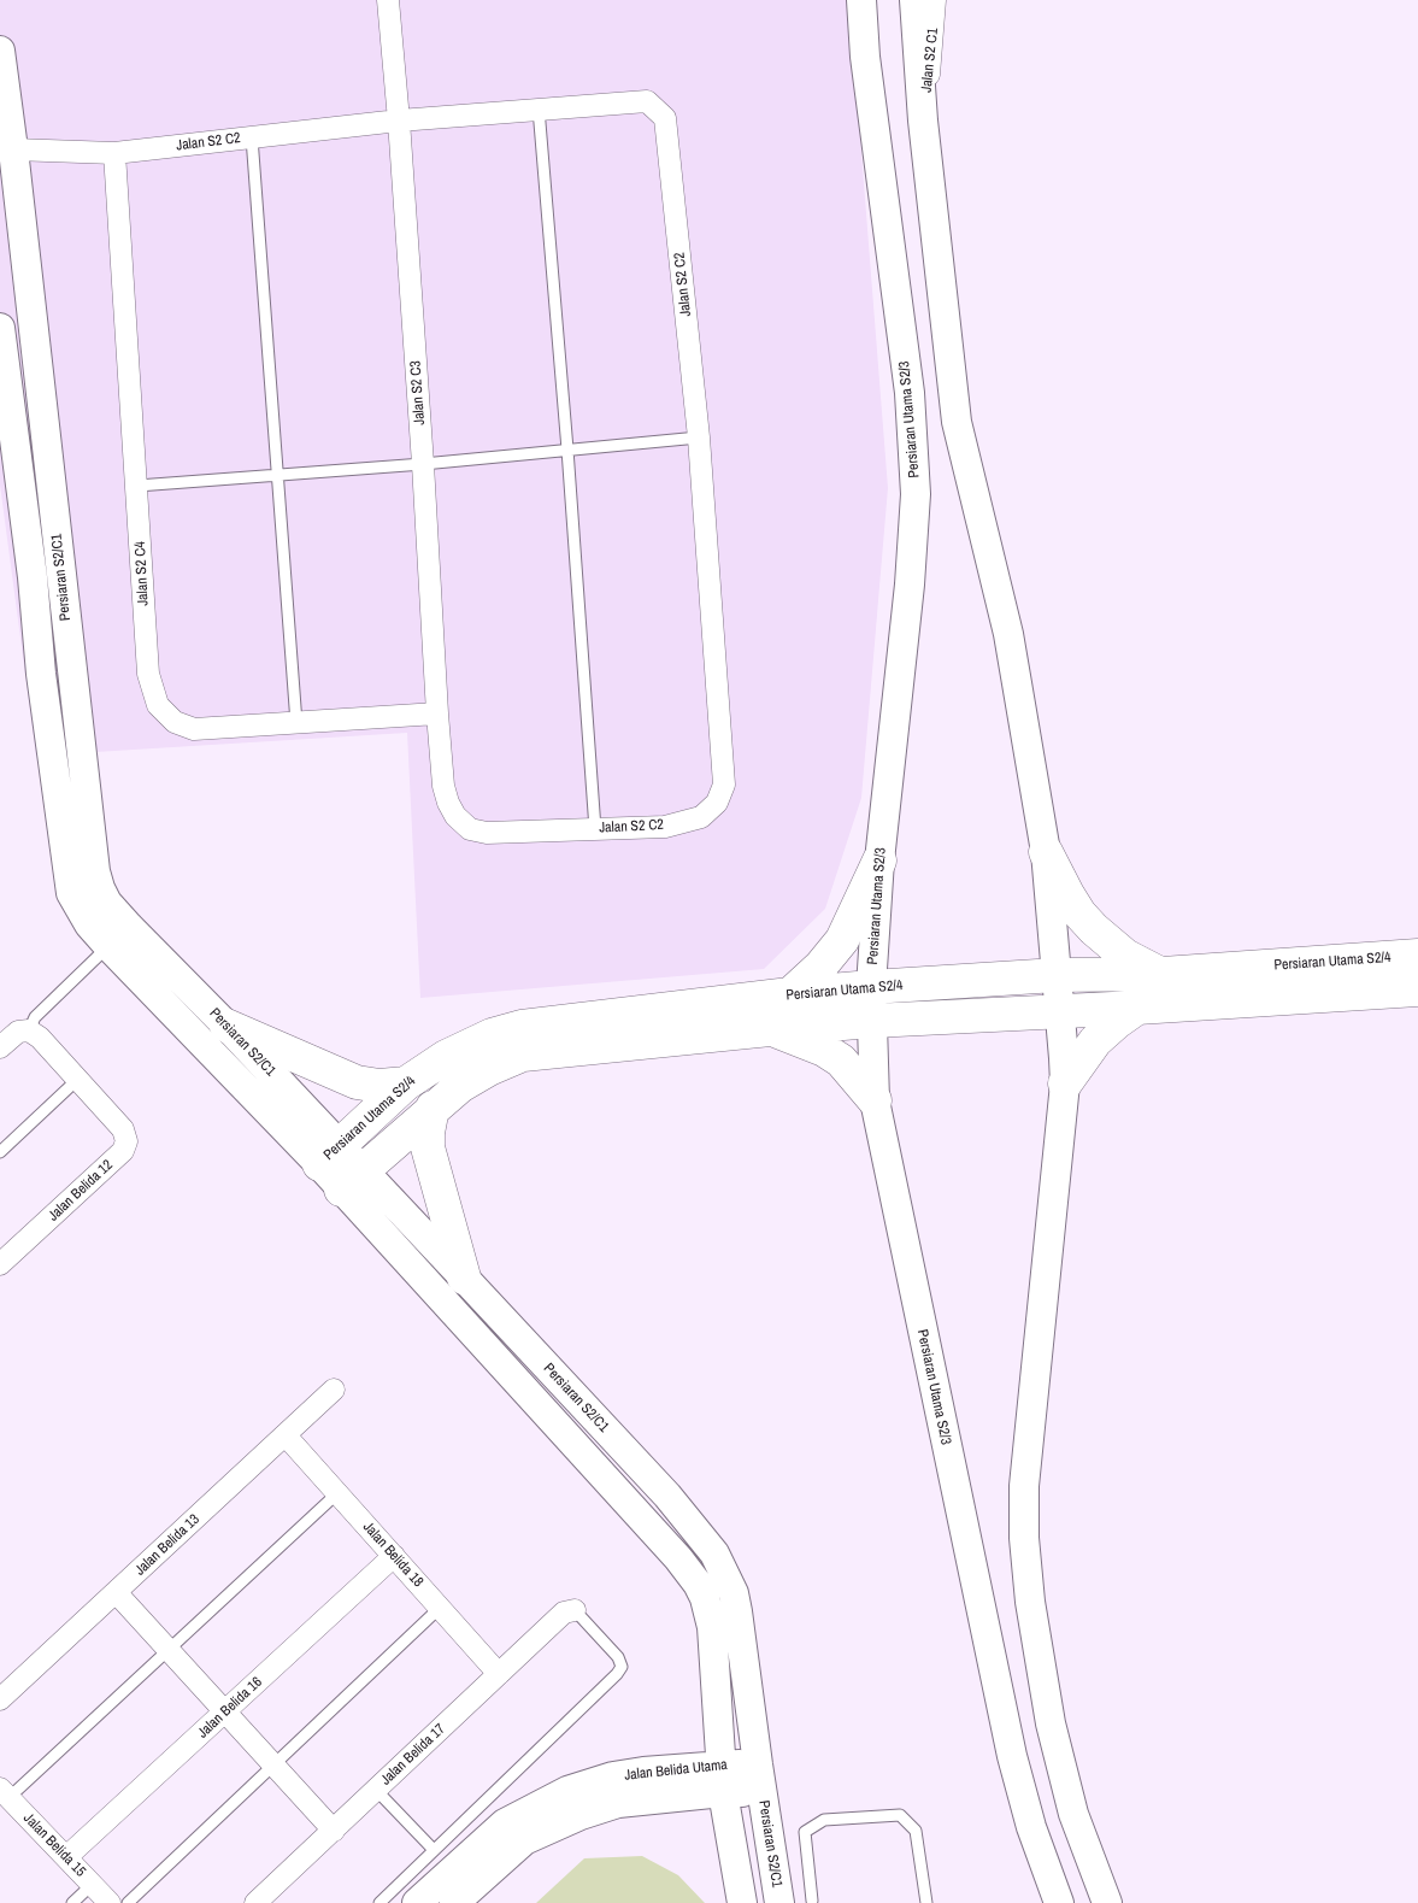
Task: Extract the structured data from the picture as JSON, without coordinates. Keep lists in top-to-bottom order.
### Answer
{
  "streets": {
    "main road": [
      "Persiaran Utama S2/3",
      "Persiaran S2/C1",
      "Persiaran Utama S2/4",
      "Jalan Belida Utama"
    ],
    "street": [
      "Jalan S2 C1",
      "Jalan S2 C2",
      "Jalan S2 C3",
      "Jalan S2 C4",
      "Jalan Belida 12",
      "Jalan Belida 13",
      "Jalan Belida 18",
      "Jalan Belida 16",
      "Jalan Belida 17",
      "Jalan Belida 15"
    ]
  },
  "crossings": [
    ["Jalan S2 C2", "Jalan S2 C3"],
    ["Jalan S2 C2", "Jalan S2 C4"],
    ["Jalan S2 C2", "Persiaran S2/C1"],
    ["Jalan S2 C3", "Jalan S2 C4"],
    ["Persiaran Utama S2/3", "Persiaran Utama S2/4"],
    ["Persiaran S2/C1", "Persiaran Utama S2/4"],
    ["Persiaran S2/C1", "Jalan Belida Utama"],
    ["Jalan Belida 13", "Jalan Belida 18"],
    ["Jalan Belida 18", "Jalan Belida 16"],
    ["Jalan Belida 18", "Jalan Belida 17"],
    ["Jalan Belida 16", "Jalan Belida 15"]
  ]
}
